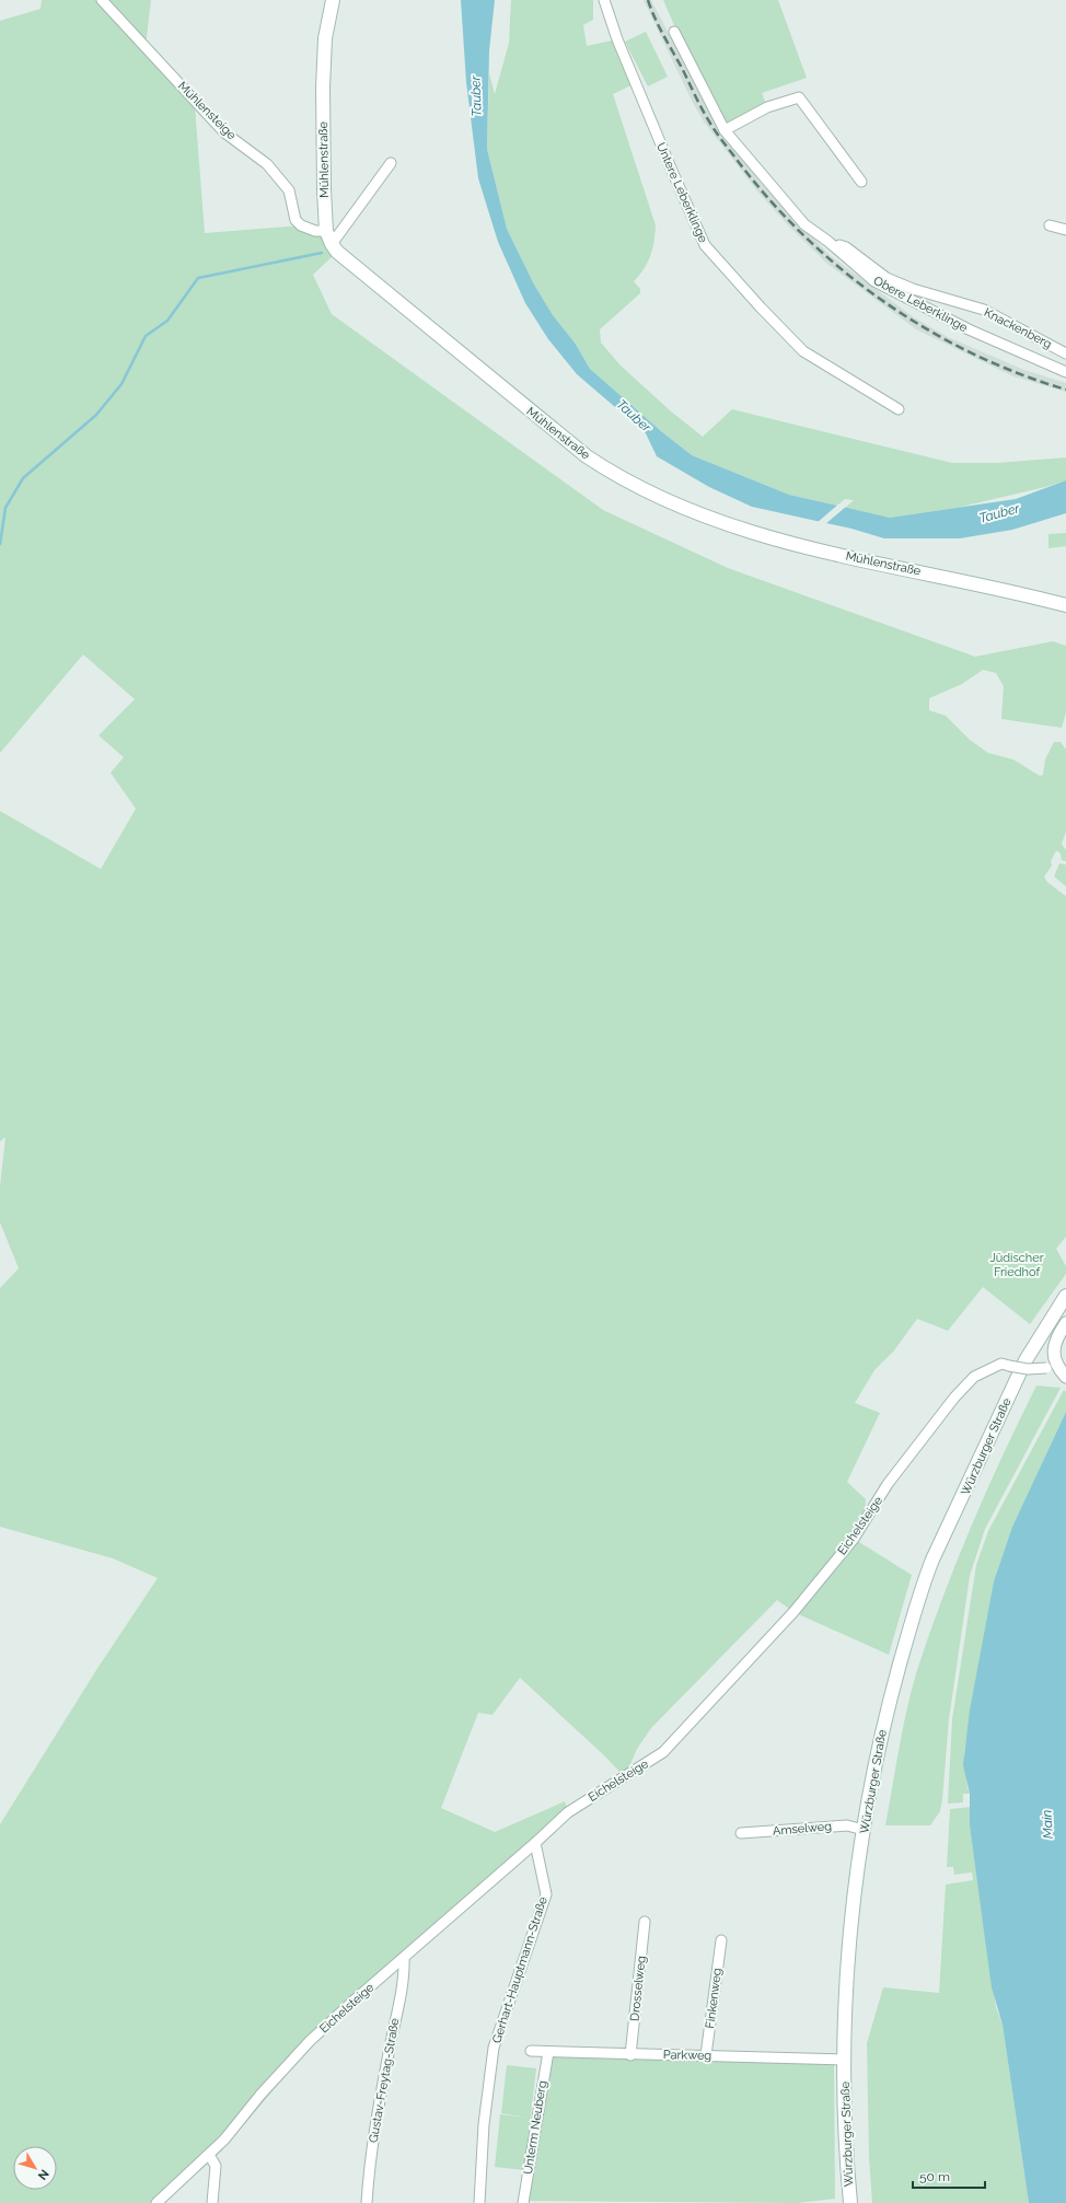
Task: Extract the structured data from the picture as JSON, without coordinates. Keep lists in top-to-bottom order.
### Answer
{
  "streets": {
    "main road": ["Mühlenstraße", "Würzburger Straße"],
    "street": [
      "Mühlensteige",
      "Untere Leberklinge",
      "Obere Leberklinge",
      "Knackenberg",
      "Eichelsteige",
      "Amselweg",
      "Gerhart-Hauptmann-Straße",
      "Drosselweg",
      "Finkenweg",
      "Parkweg",
      "Gustav-Freytag-Straße",
      "Unterm Neuberg"
    ]
  },
  "crossings": [
    ["Mühlensteige", "Mühlenstraße"],
    ["Obere Leberklinge", "Knackenberg"],
    ["Würzburger Straße", "Amselweg"],
    ["Würzburger Straße", "Parkweg"],
    ["Eichelsteige", "Gerhart-Hauptmann-Straße"],
    ["Eichelsteige", "Gustav-Freytag-Straße"],
    ["Drosselweg", "Parkweg"],
    ["Finkenweg", "Parkweg"],
    ["Parkweg", "Unterm Neuberg"]
  ],
  "water": ["Tauber", "Main"],
  "parks": ["Jüdischer Friedhof"],
  "scale_bar": "50 m",
  "north": "bottom right"
}
